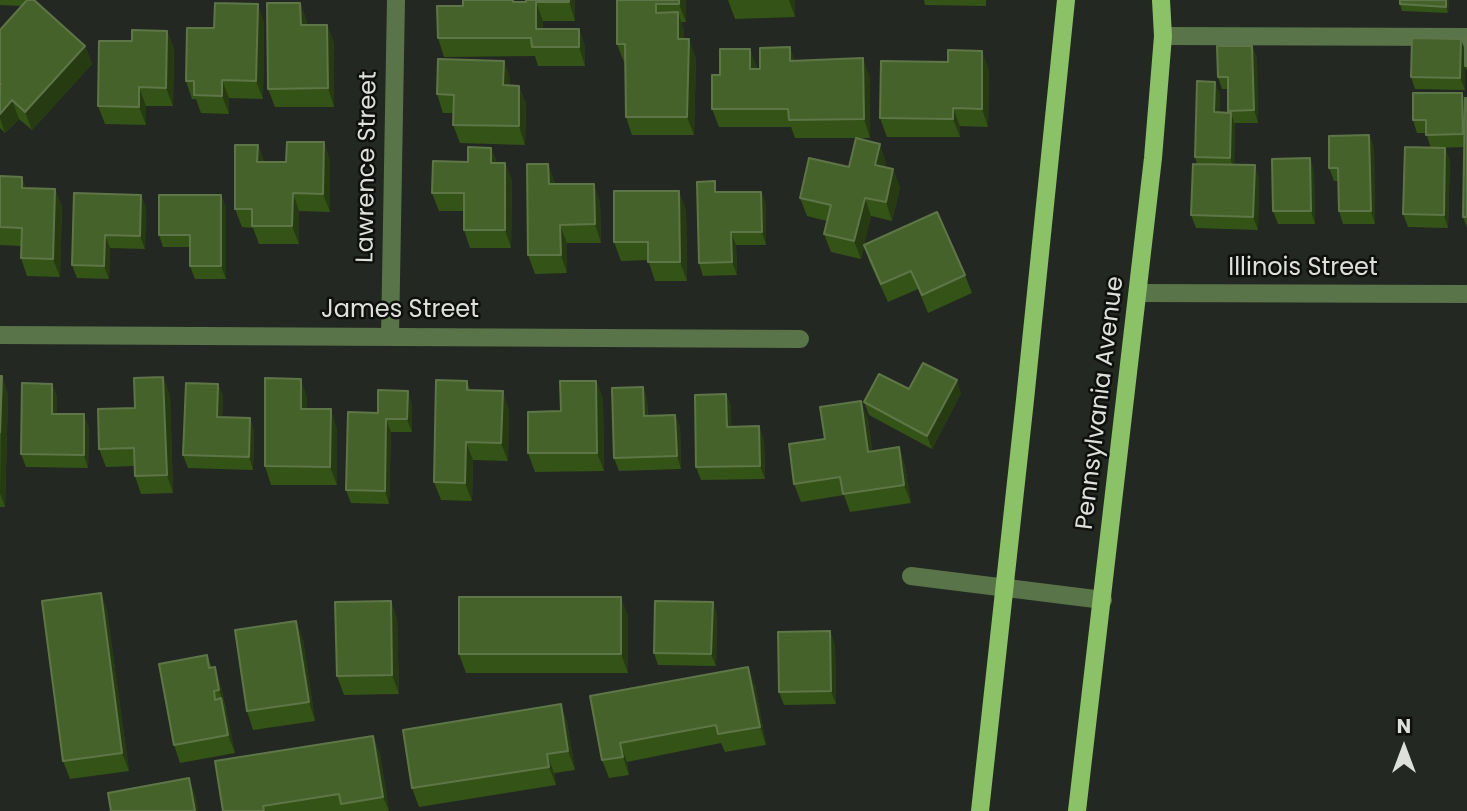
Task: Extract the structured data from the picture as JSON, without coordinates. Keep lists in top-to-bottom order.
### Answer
{
  "streets": {
    "main road": ["Pennsylvania Avenue"],
    "street": ["Lawrence Street", "Illinois Street", "James Street"]
  },
  "crossings": [
    ["Lawrence Street", "James Street"],
    ["Illinois Street", "Pennsylvania Avenue"]
  ],
  "north": "top"
}
